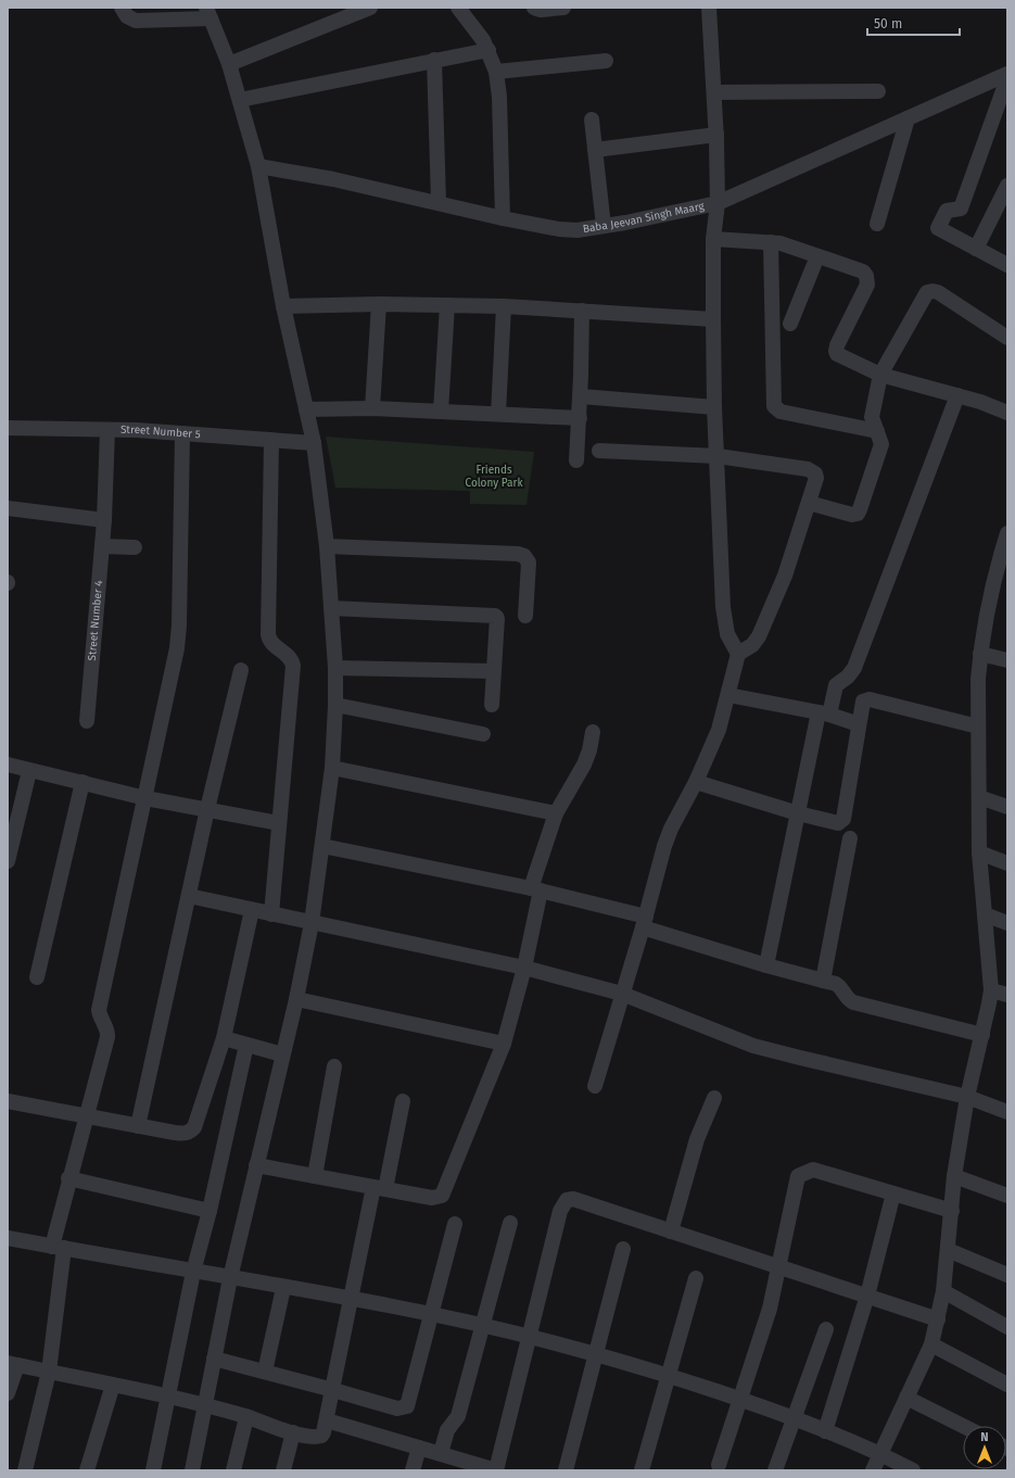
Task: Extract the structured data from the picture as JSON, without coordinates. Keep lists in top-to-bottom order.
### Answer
{
  "streets": {
    "street": ["Baba Jeevan Singh Maarg", "Street Number 5", "Street Number 4"]
  },
  "crossings": [
    ["Street Number 5", "Street Number 4"]
  ],
  "parks": ["Friends Colony Park"],
  "scale_bar": "50 m",
  "north": "top"
}
